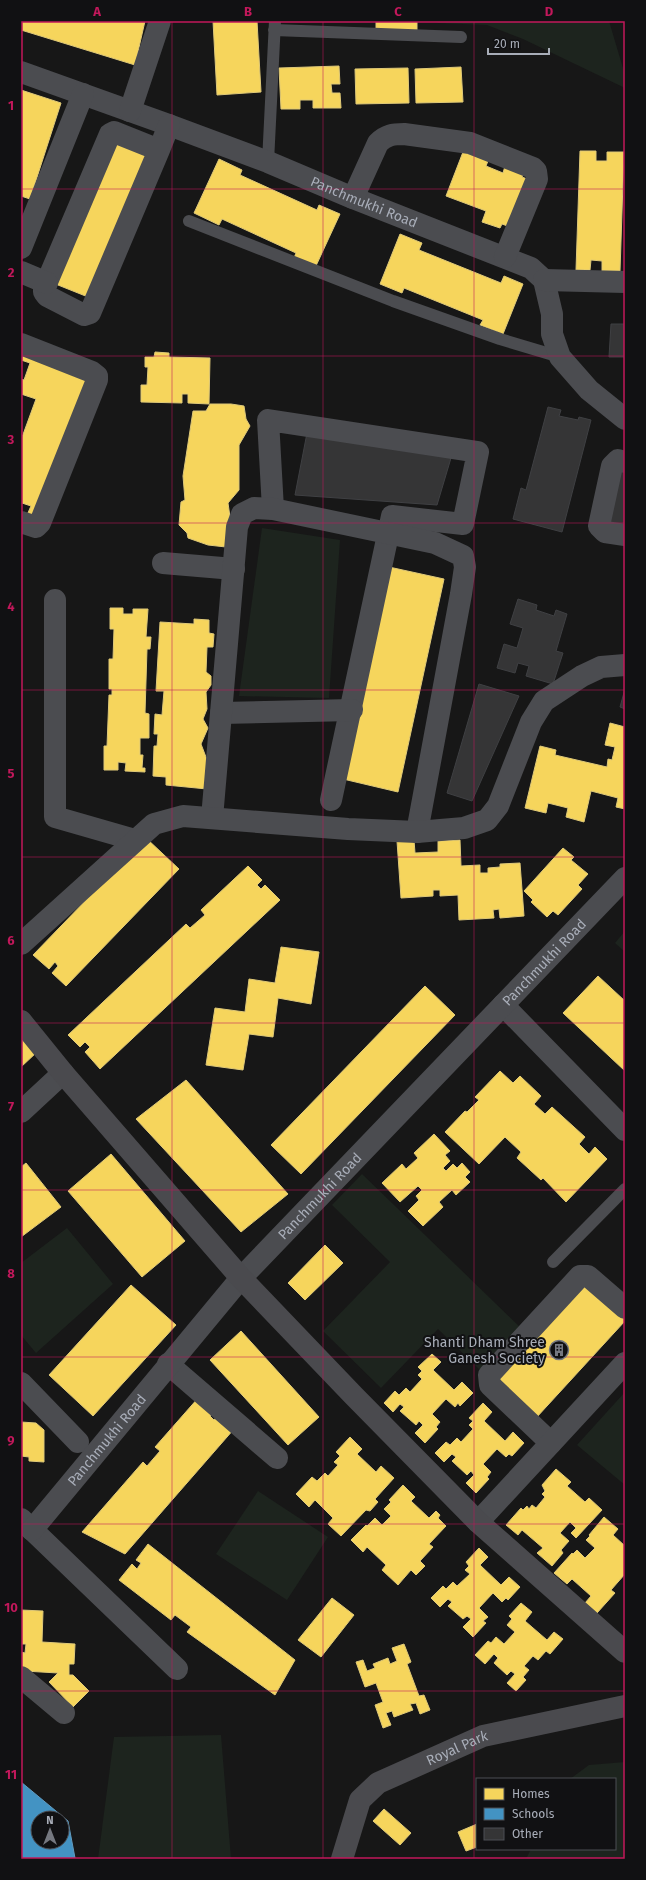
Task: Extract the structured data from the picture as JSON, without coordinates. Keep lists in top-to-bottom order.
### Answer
{
  "streets": {
    "street": ["Panchmukhi Road", "Royal Park"]
  },
  "places": {
    "building": ["Shanti Dham Shree Ganesh Society"]
  },
  "legend": ["Homes", "Schools", "Other"],
  "scale_bar": "20 m",
  "north": "top",
  "grid": {
    "columns": [
      "A",
      "B",
      "C",
      "D"
    ],
    "rows": [
      "1",
      "2",
      "3",
      "4",
      "5",
      "6",
      "7",
      "8",
      "9",
      "10",
      "11"
    ]
  }
}
